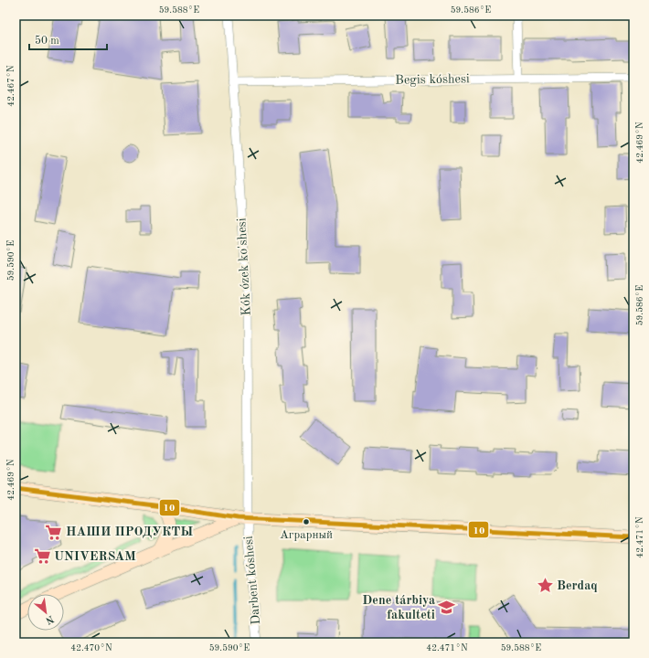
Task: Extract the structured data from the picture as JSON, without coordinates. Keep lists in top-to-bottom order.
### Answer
{
  "streets": {
    "street": ["Begis kóshesi", "Kók ózek ko'shesi", "Darbent kóshesi"]
  },
  "crossings": [
    ["Begis kóshesi", "Kók ózek ko'shesi"],
    ["Kók ózek ko'shesi", "Darbent kóshesi"]
  ],
  "places": {
    "other": ["Аграрный"],
    "supermarket": ["НАШИ ПРОДУКТЫ", "UNIVERSAM"],
    "place": ["Berdaq"],
    "school or university": ["Dene tárbiya fakulteti"]
  },
  "lines": ["transit line 10"],
  "scale_bar": "50 m",
  "north": "bottom right",
  "coordinates": [
    "59.588°E",
    "59.586°E",
    "42.467°N",
    "42.469°N",
    "59.590°E",
    "42.471°N",
    "42.470°N"
  ]
}
